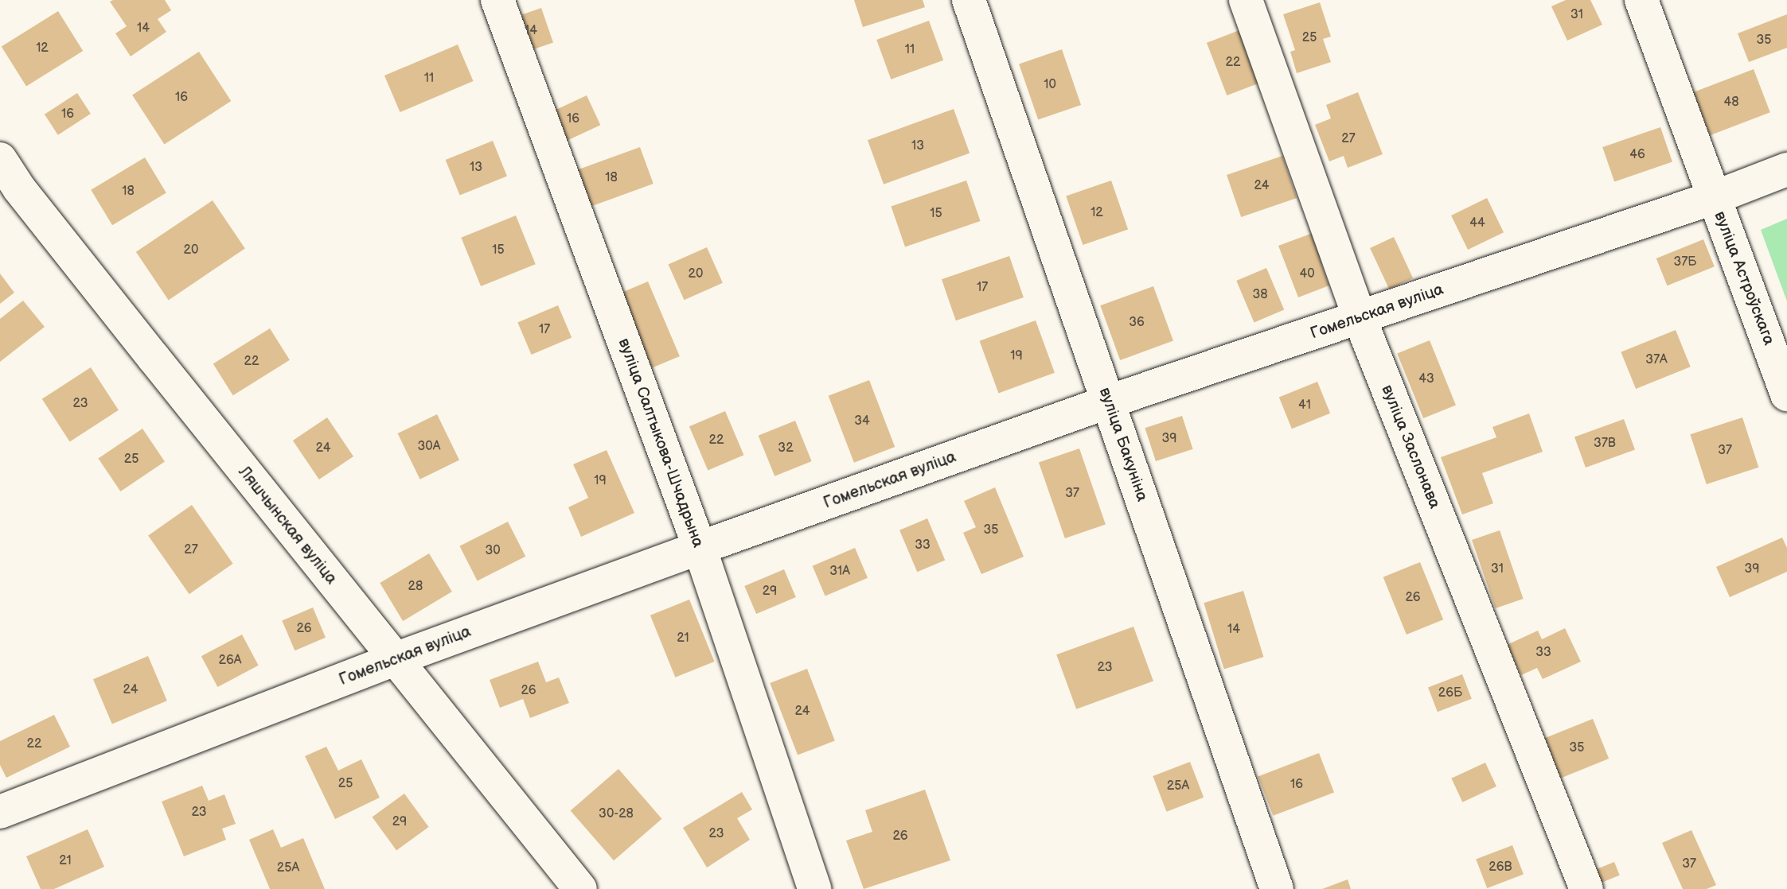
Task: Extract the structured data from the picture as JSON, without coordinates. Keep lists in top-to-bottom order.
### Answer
{
  "streets": {
    "street": [
      "вуліца Астроўскага",
      "Гомельская вуліца",
      "вуліца Салтыкова-Шчадрына",
      "вуліца Бакуніна",
      "вуліца Заслонава",
      "Ляшчынская вуліца"
    ]
  },
  "crossings": [
    ["вуліца Астроўскага", "Гомельская вуліца"],
    ["Гомельская вуліца", "вуліца Салтыкова-Шчадрына"],
    ["Гомельская вуліца", "вуліца Бакуніна"],
    ["Гомельская вуліца", "вуліца Заслонава"],
    ["Гомельская вуліца", "Ляшчынская вуліца"]
  ],
  "house_numbers": [
    "31",
    "14",
    "14",
    "25",
    "35",
    "12",
    "11",
    "22",
    "11",
    "10",
    "16",
    "48",
    "16",
    "16",
    "27",
    "13",
    "46",
    "13",
    "18",
    "24",
    "18",
    "12",
    "15",
    "44",
    "20",
    "15",
    "37Б",
    "20",
    "40",
    "17",
    "38",
    "36",
    "17",
    "19",
    "37А",
    "22",
    "43",
    "23",
    "41",
    "34",
    "39",
    "22",
    "37В",
    "30А",
    "24",
    "32",
    "37",
    "25",
    "19",
    "37",
    "35",
    "33",
    "27",
    "30",
    "31",
    "39",
    "31А",
    "28",
    "29",
    "26",
    "26",
    "14",
    "21",
    "33",
    "26А",
    "23",
    "24",
    "26",
    "26Б",
    "24",
    "22",
    "35",
    "25",
    "16",
    "25А",
    "23",
    "30-28",
    "29",
    "23",
    "26",
    "21",
    "37",
    "26В",
    "25А"
  ]
}
